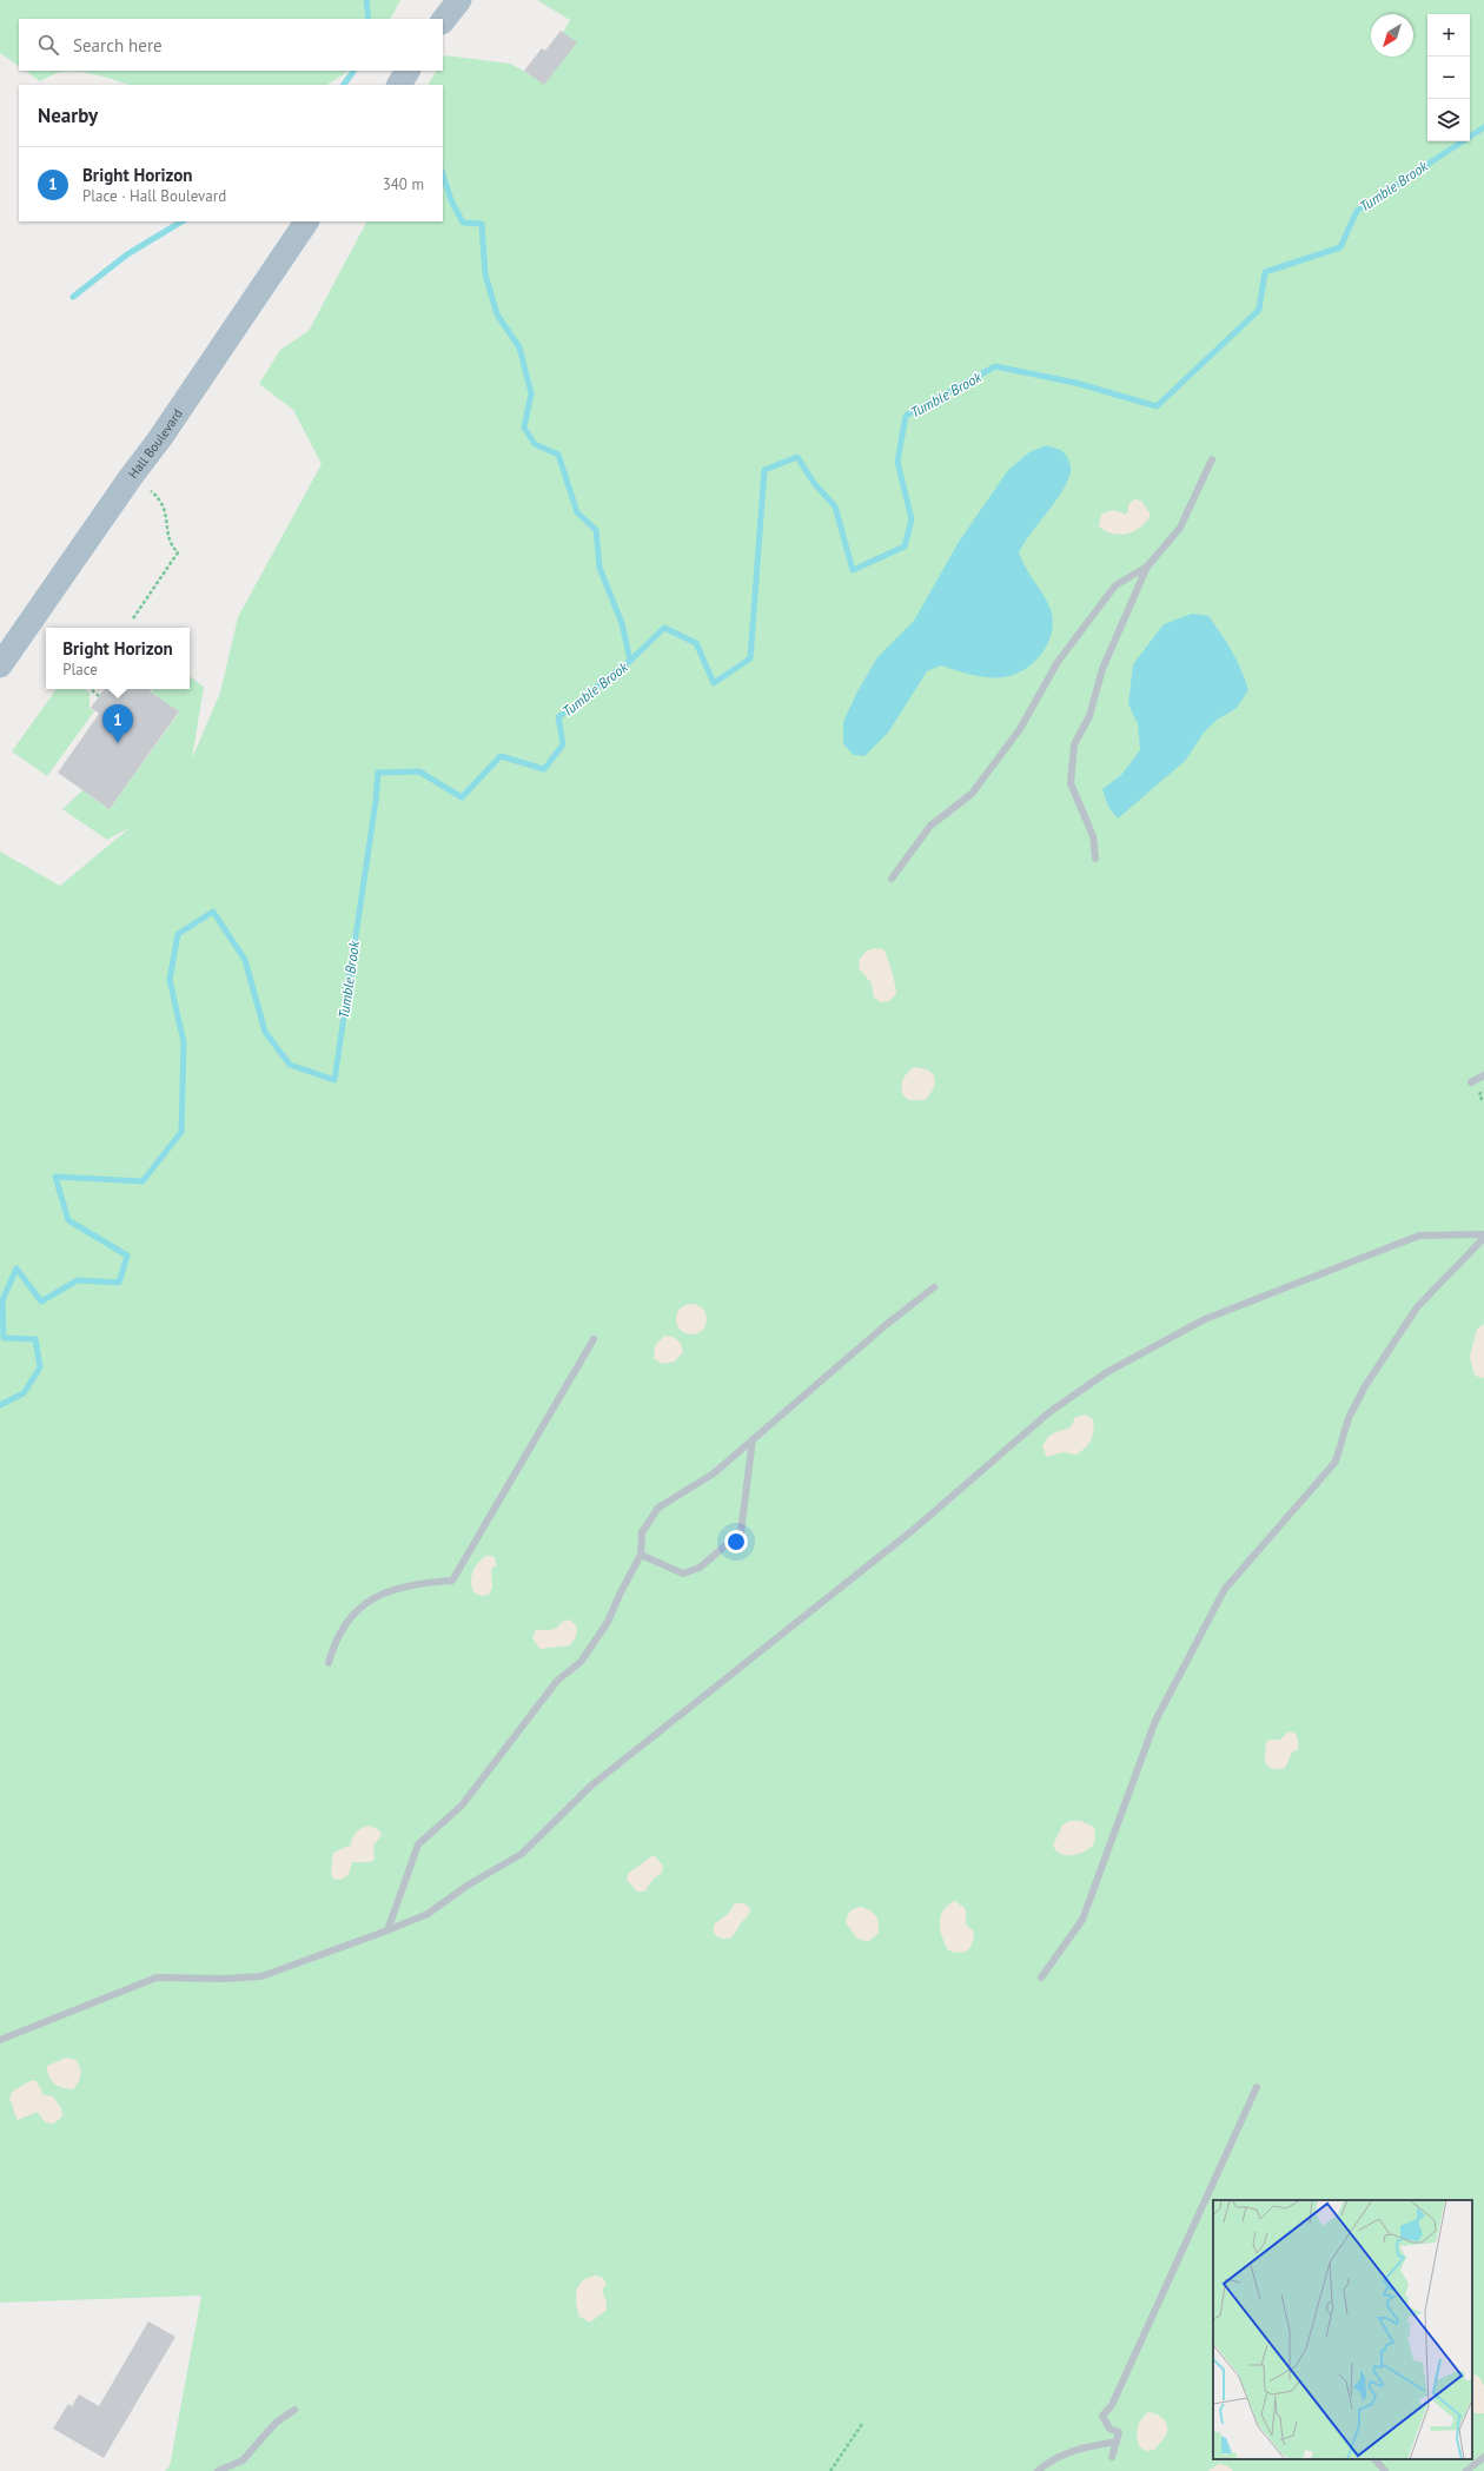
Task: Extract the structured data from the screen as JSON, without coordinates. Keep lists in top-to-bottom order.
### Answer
{
  "streets": {
    "main road": ["Hall Boulevard"]
  },
  "water": ["Tumble Brook"],
  "north": "bottom left",
  "page": {
    "map_buttons": ["+", "−"],
    "search": "Search here",
    "heading": "Nearby",
    "list": [
      {
        "mark": "1",
        "name": "Bright Horizon",
        "note": "Place · Hall Boulevard",
        "value": "340 m"
      }
    ],
    "popup": ["Bright Horizon", "Place"],
    "pins": "1"
  }
}
